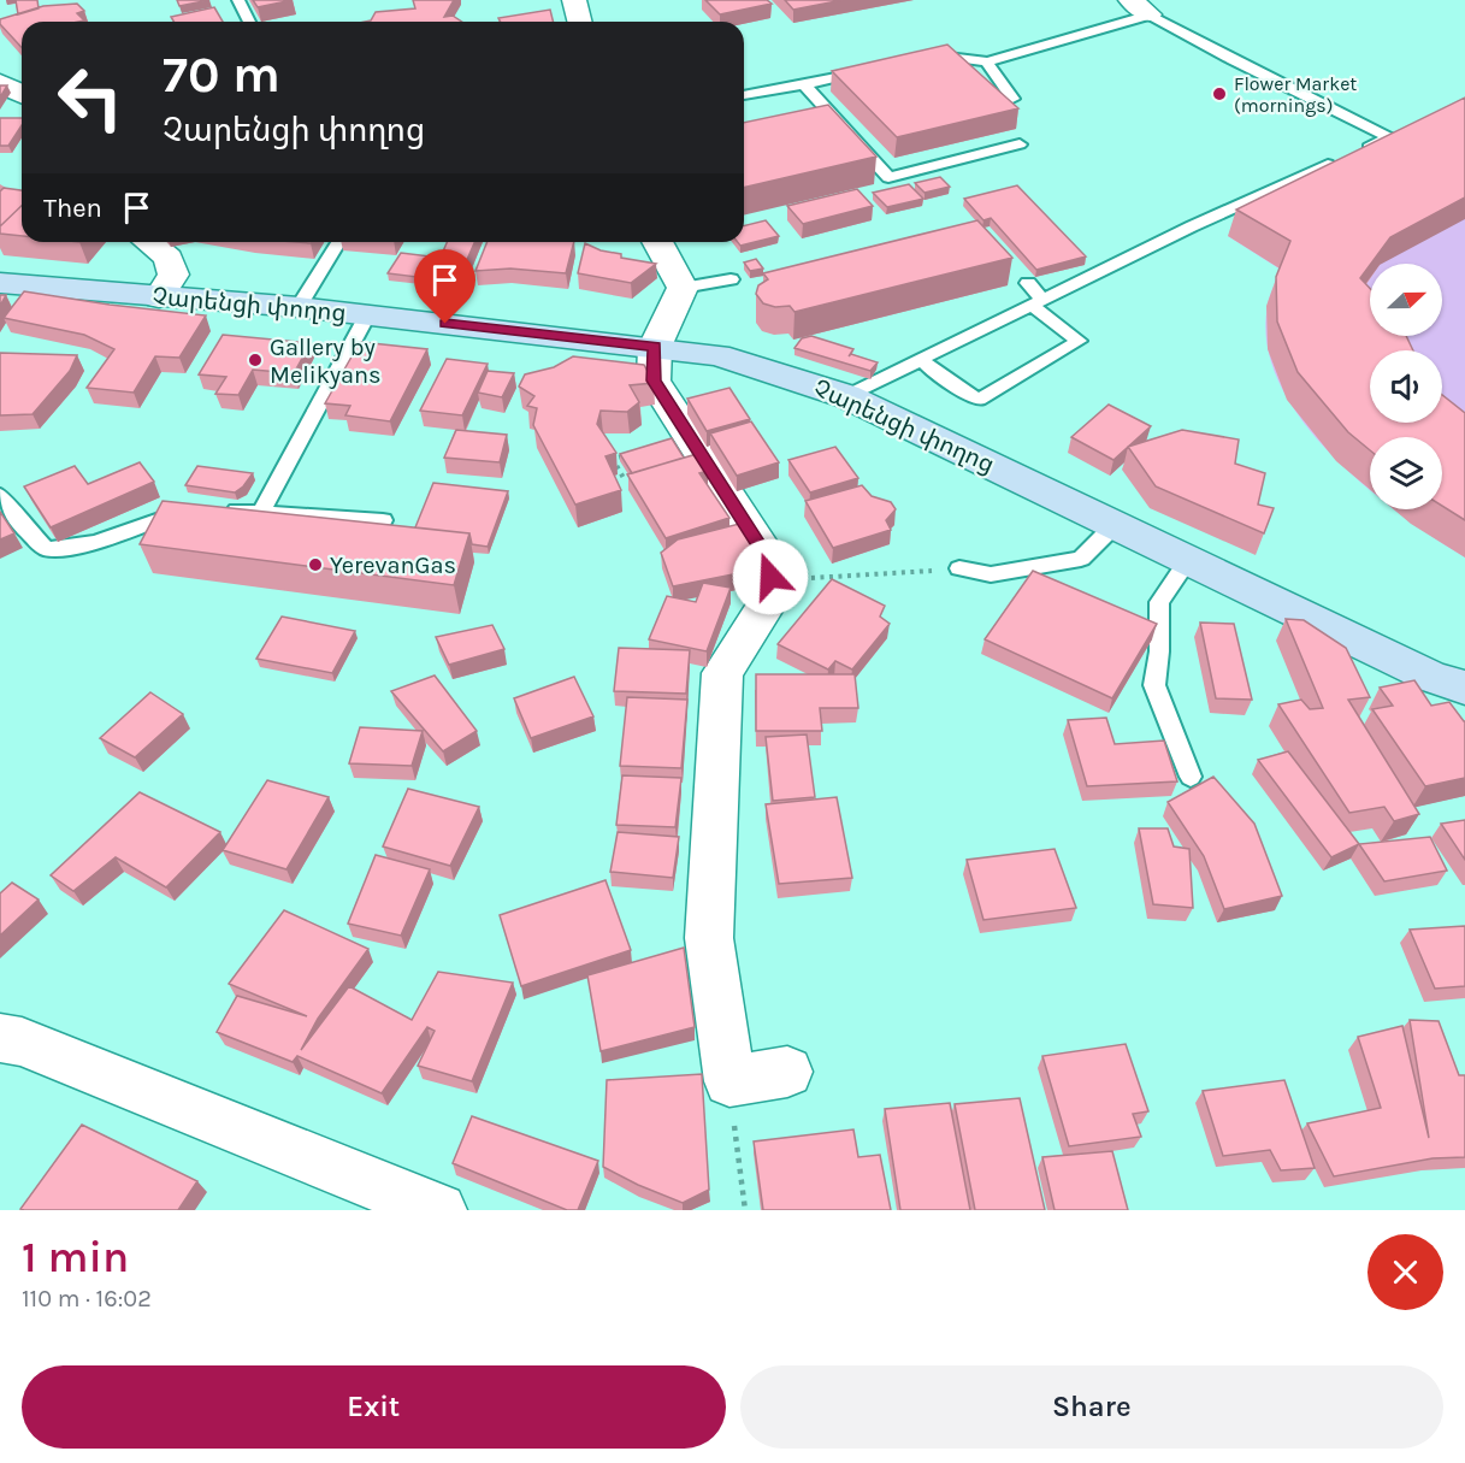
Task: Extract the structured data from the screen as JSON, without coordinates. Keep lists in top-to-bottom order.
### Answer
{
  "streets": {
    "main road": ["Չարենցի փողոց"]
  },
  "places": ["Flower Market (mornings)", "Gallery by Melikyans", "YerevanGas"],
  "north": "right",
  "page": {
    "turn": ["70 m", "Չարենցի փողոց"],
    "then": "Then",
    "heading": ["1 min", "110 m · 16:02"],
    "buttons": ["Exit", "Share"]
  }
}
